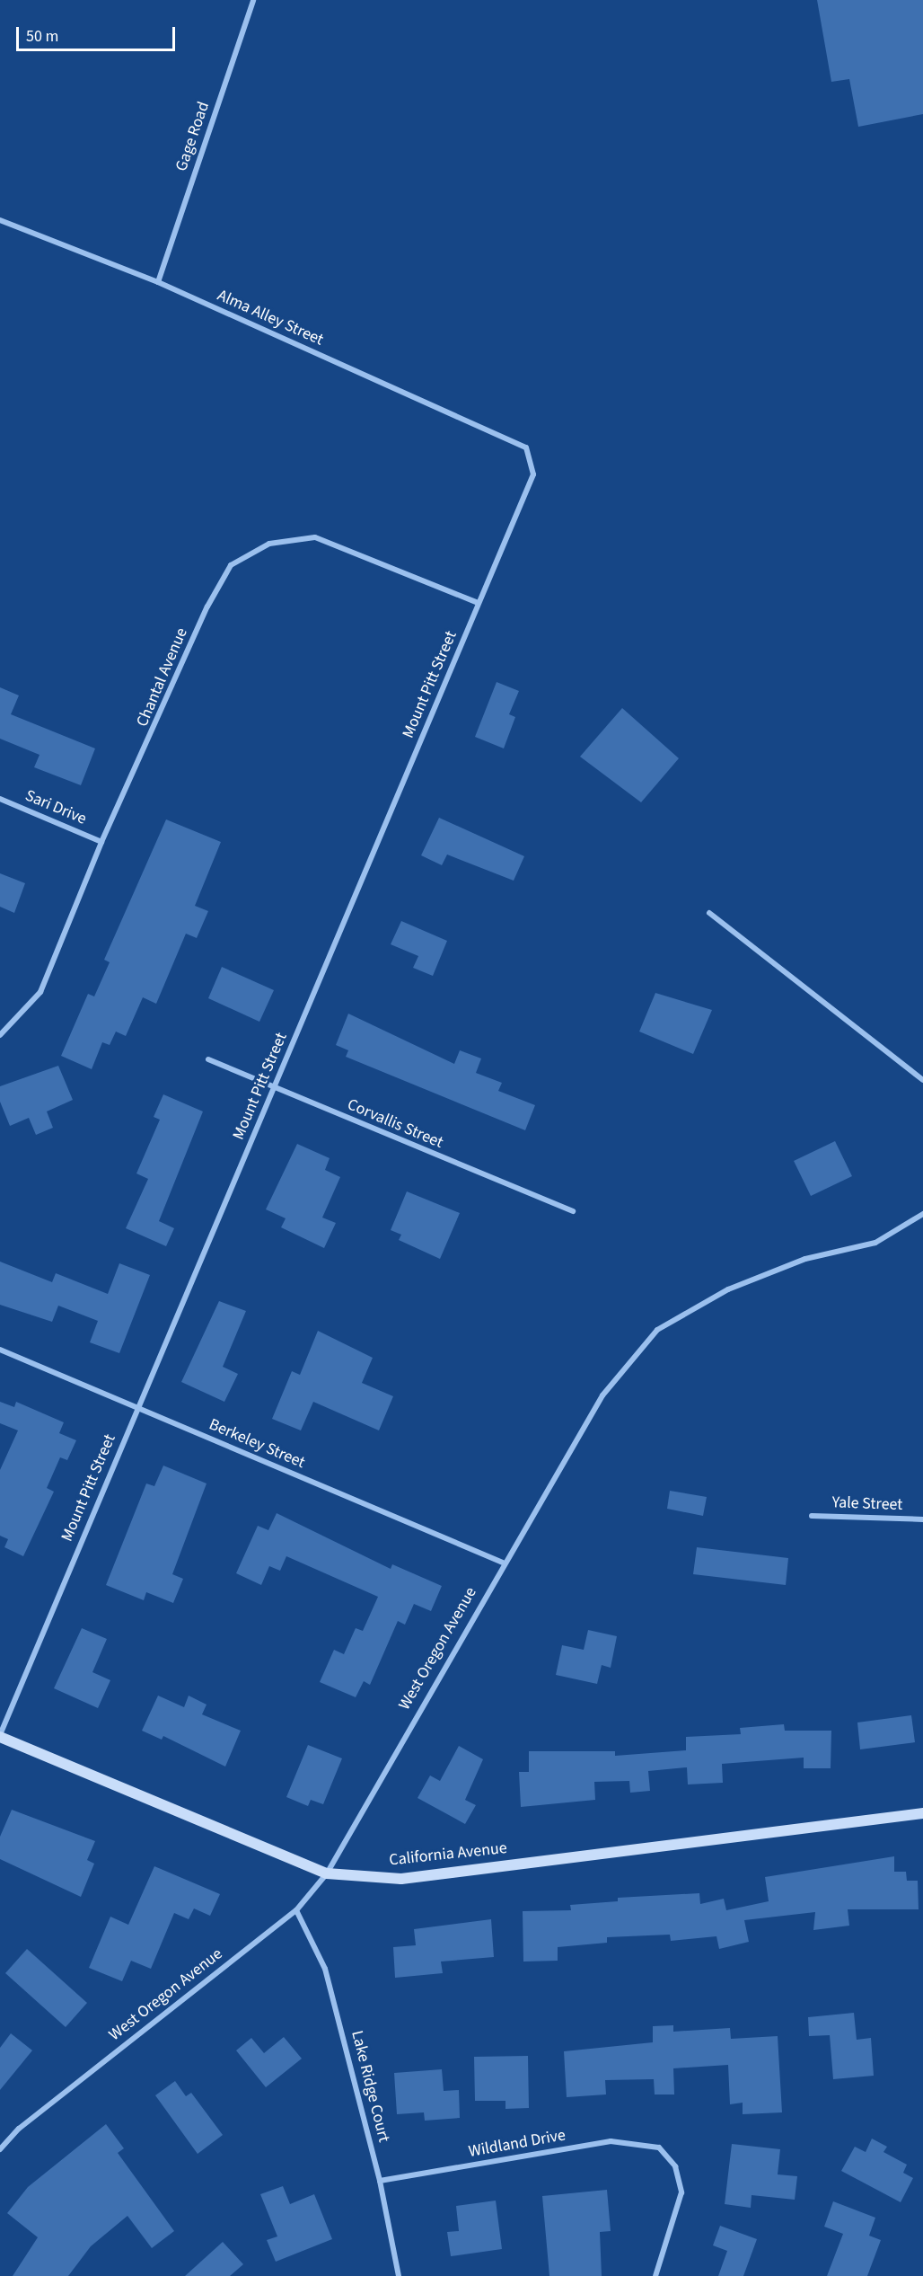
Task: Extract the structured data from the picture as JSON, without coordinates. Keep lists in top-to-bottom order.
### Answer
{
  "streets": {
    "street": [
      "Gage Road",
      "Alma Alley Street",
      "Chantal Avenue",
      "Mount Pitt Street",
      "Sari Drive",
      "Corvallis Street",
      "Berkeley Street",
      "Yale Street",
      "West Oregon Avenue",
      "California Avenue",
      "Lake Ridge Court",
      "Wildland Drive"
    ]
  },
  "crossings": [
    ["Gage Road", "Alma Alley Street"],
    ["Alma Alley Street", "Mount Pitt Street"],
    ["Chantal Avenue", "Mount Pitt Street"],
    ["Chantal Avenue", "Sari Drive"],
    ["Mount Pitt Street", "Corvallis Street"],
    ["Mount Pitt Street", "Berkeley Street"],
    ["Mount Pitt Street", "California Avenue"],
    ["Berkeley Street", "West Oregon Avenue"],
    ["West Oregon Avenue", "California Avenue"],
    ["West Oregon Avenue", "Lake Ridge Court"],
    ["Lake Ridge Court", "Wildland Drive"]
  ],
  "scale_bar": "50 m"
}
